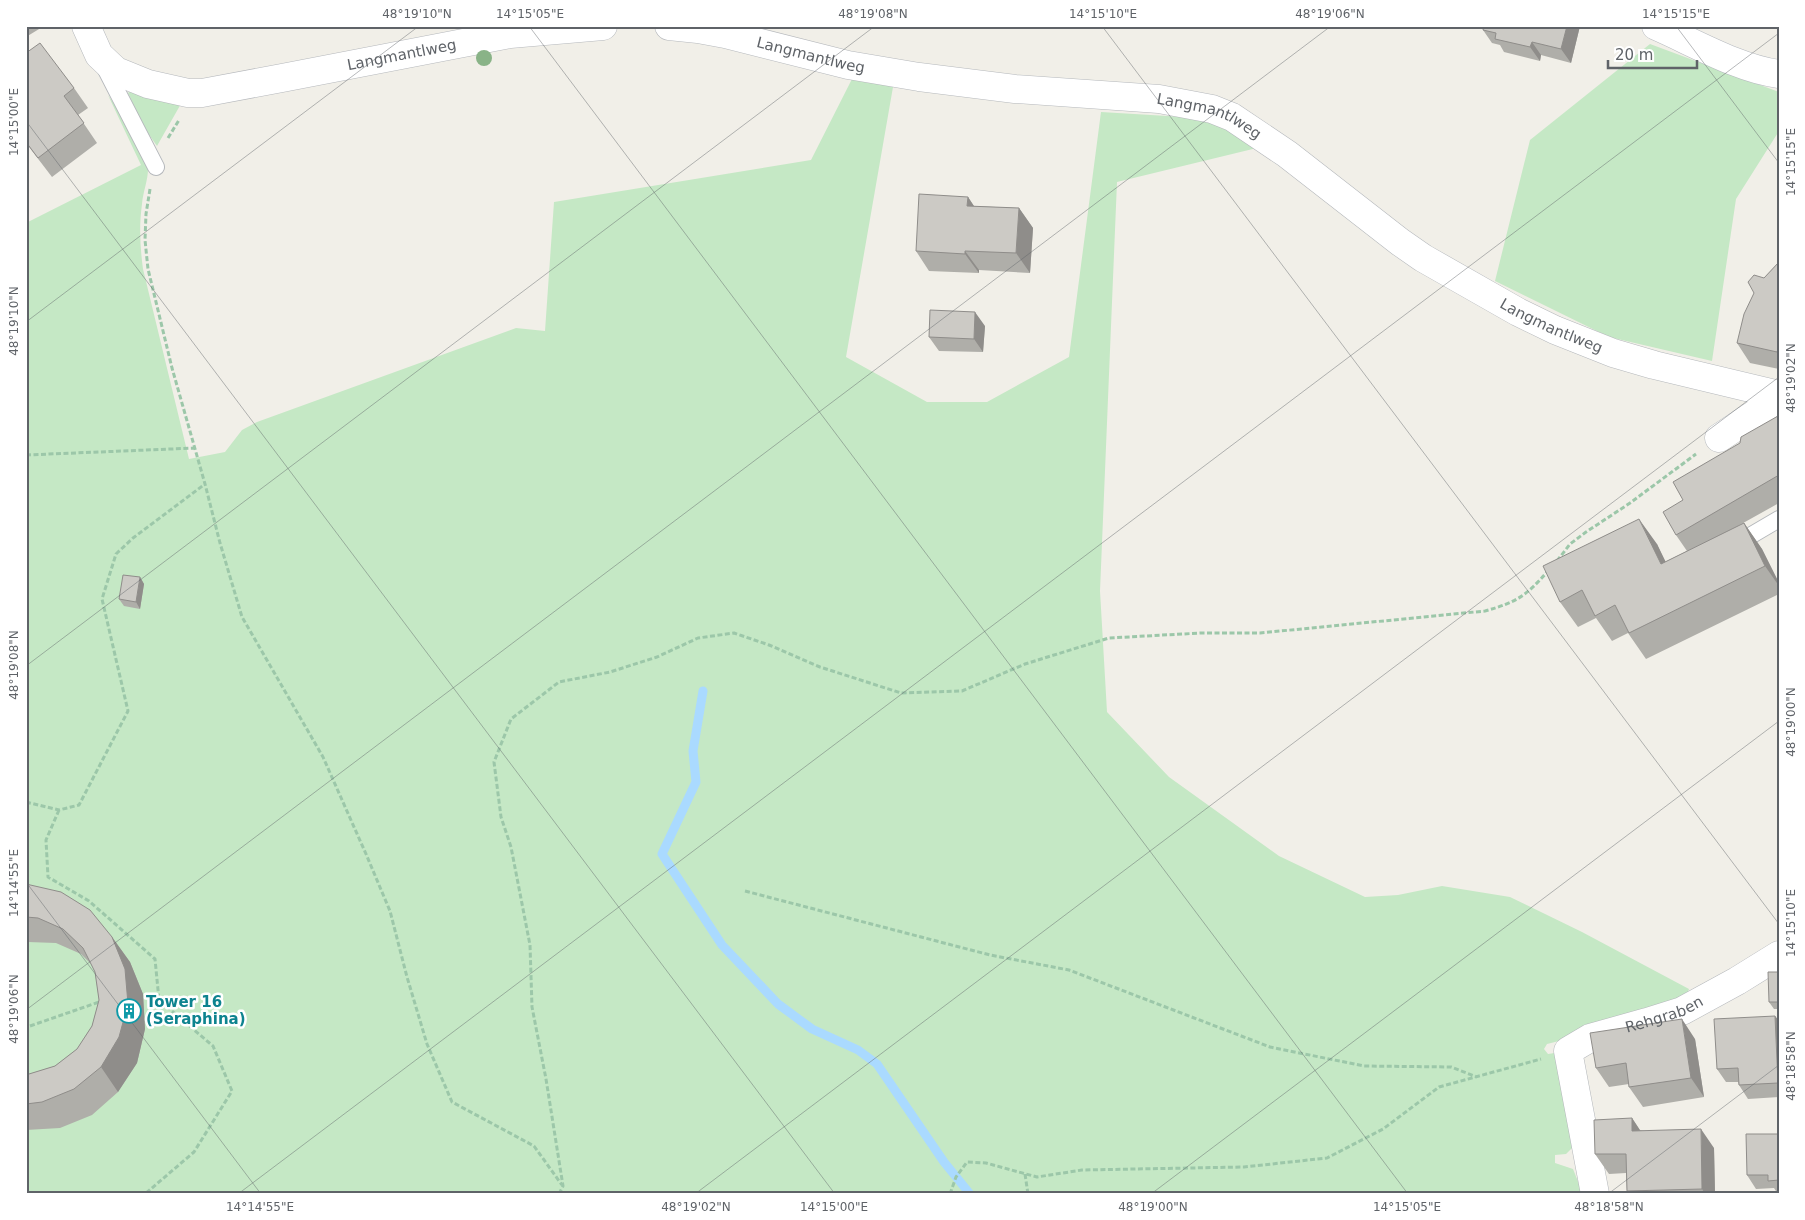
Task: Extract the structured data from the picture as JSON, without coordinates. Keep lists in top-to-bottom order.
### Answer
{
  "streets": {
    "street": ["Langmantlweg", "Rehgraben"]
  },
  "places": {
    "building": ["Tower 16 (Seraphina)"]
  },
  "scale_bar": "20 m",
  "coordinates": [
    "48°19'10\"N",
    "14°15'05\"E",
    "48°19'08\"N",
    "14°15'10\"E",
    "48°19'06\"N",
    "14°15'15\"E",
    "14°15'00\"E",
    "48°19'02\"N",
    "48°19'00\"N",
    "14°14'55\"E",
    "48°18'58\"N"
  ]
}
